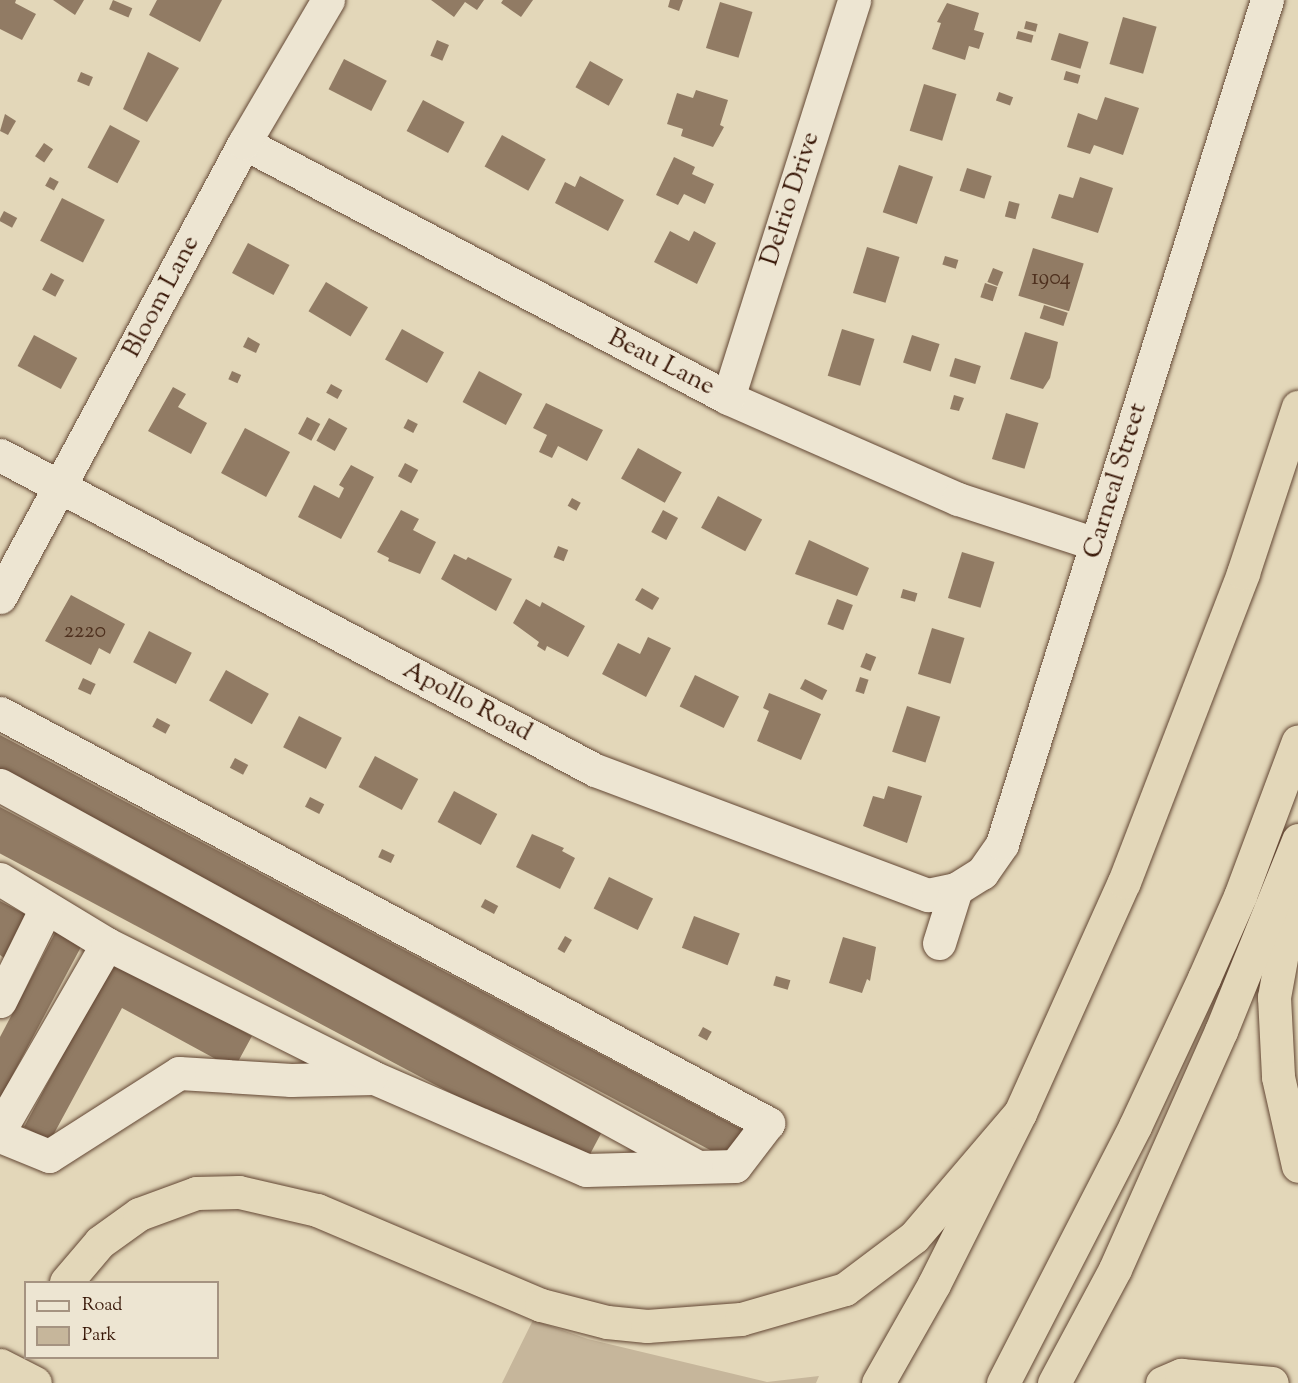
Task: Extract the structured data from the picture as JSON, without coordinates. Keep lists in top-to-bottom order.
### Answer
{
  "streets": {
    "street": [
      "Delrio Drive",
      "Bloom Lane",
      "Beau Lane",
      "Carneal Street",
      "Apollo Road"
    ]
  },
  "crossings": [
    ["Delrio Drive", "Beau Lane"],
    ["Bloom Lane", "Beau Lane"],
    ["Bloom Lane", "Apollo Road"],
    ["Beau Lane", "Carneal Street"],
    ["Carneal Street", "Apollo Road"]
  ],
  "house_numbers": ["1904", "2220"],
  "legend": ["Road", "Park"]
}
